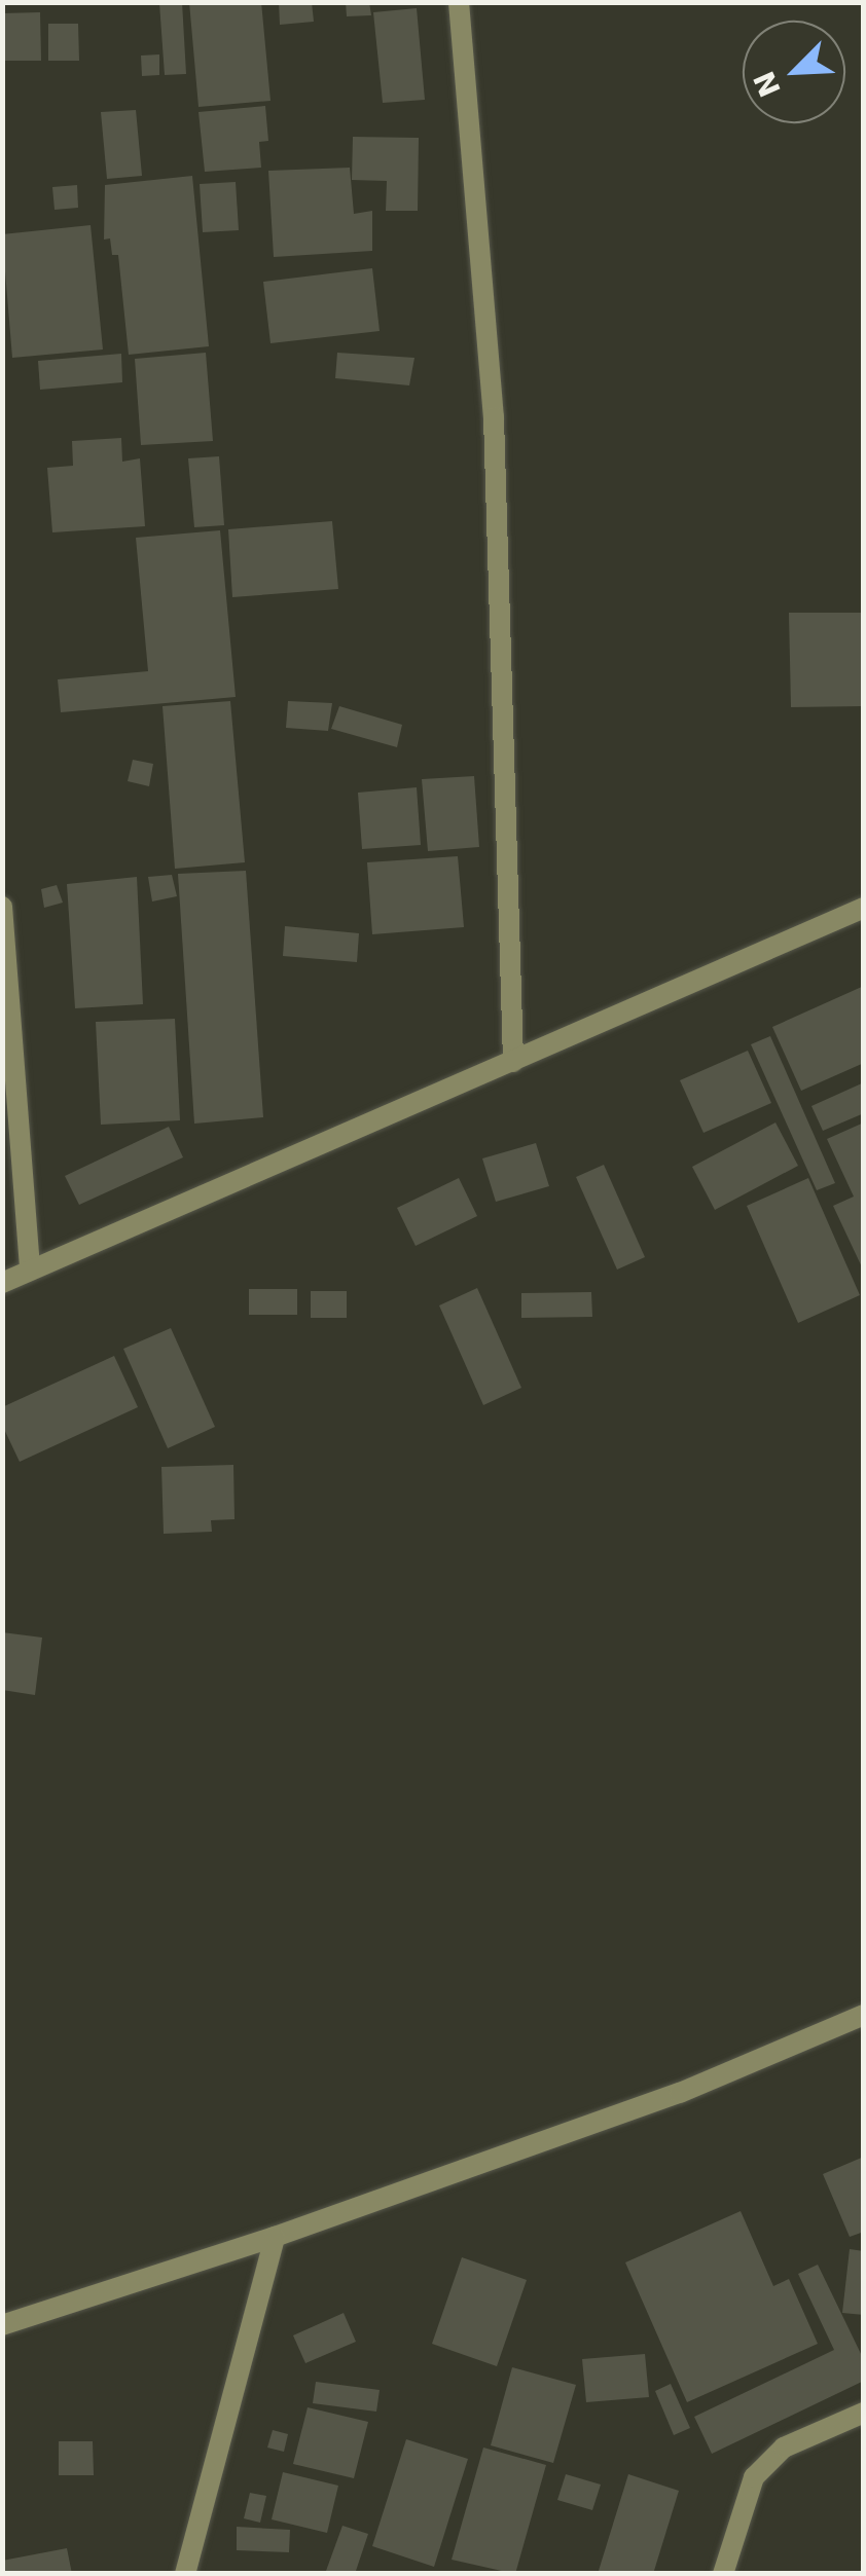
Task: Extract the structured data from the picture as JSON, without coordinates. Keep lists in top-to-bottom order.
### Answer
{
  "north": "bottom left"
}
